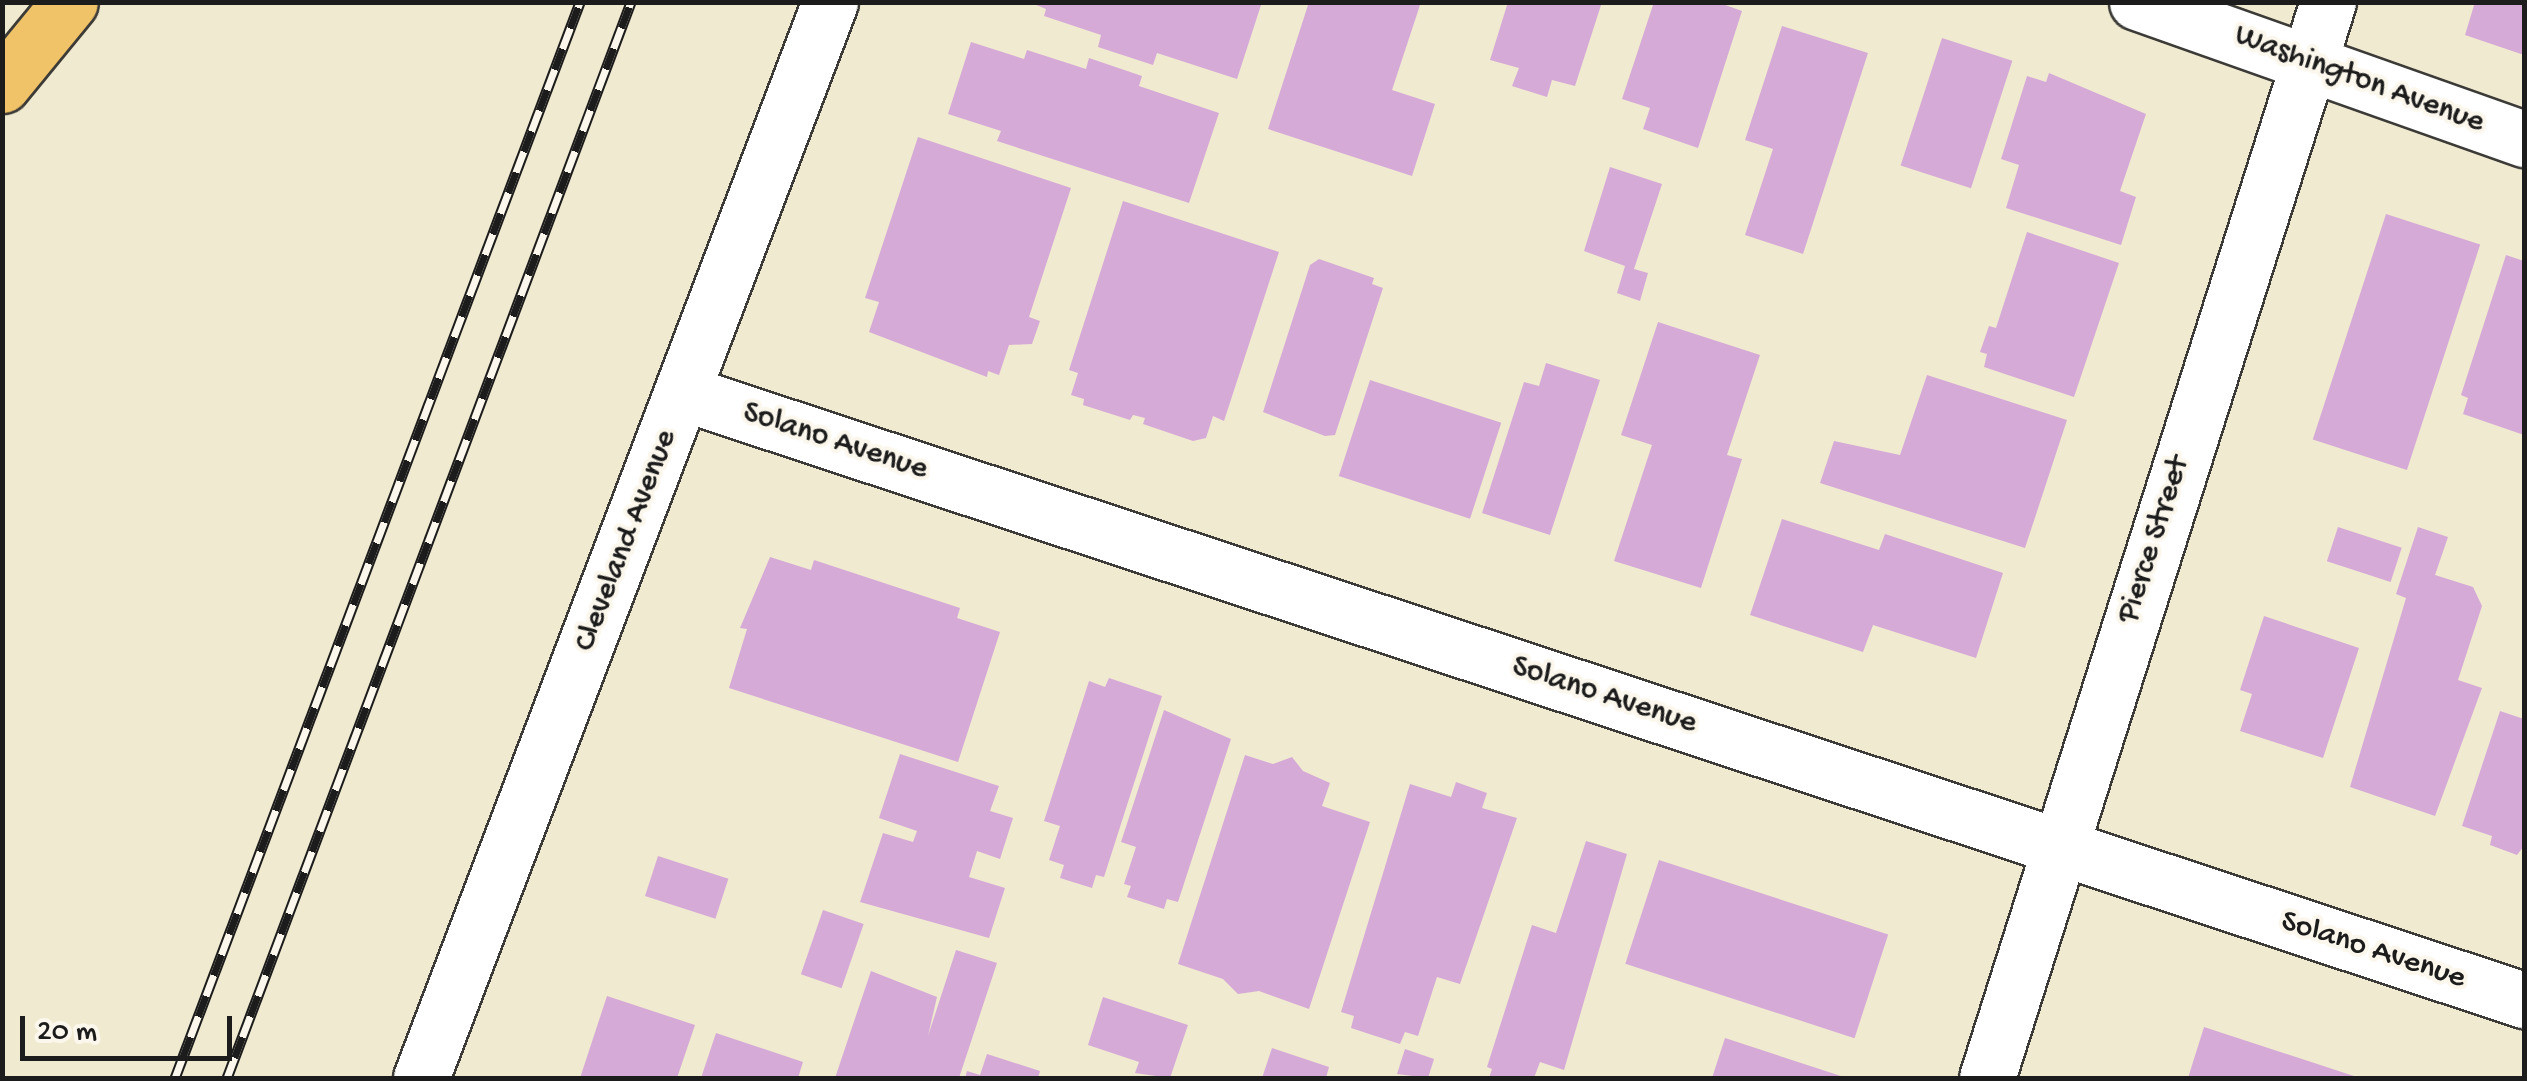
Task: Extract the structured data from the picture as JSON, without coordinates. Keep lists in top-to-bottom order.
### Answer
{
  "streets": {
    "street": [
      "Washington Avenue",
      "Solano Avenue",
      "Pierce Street",
      "Cleveland Avenue"
    ]
  },
  "crossings": [
    ["Washington Avenue", "Pierce Street"],
    ["Solano Avenue", "Pierce Street"],
    ["Solano Avenue", "Cleveland Avenue"]
  ],
  "scale_bar": "20 m"
}
